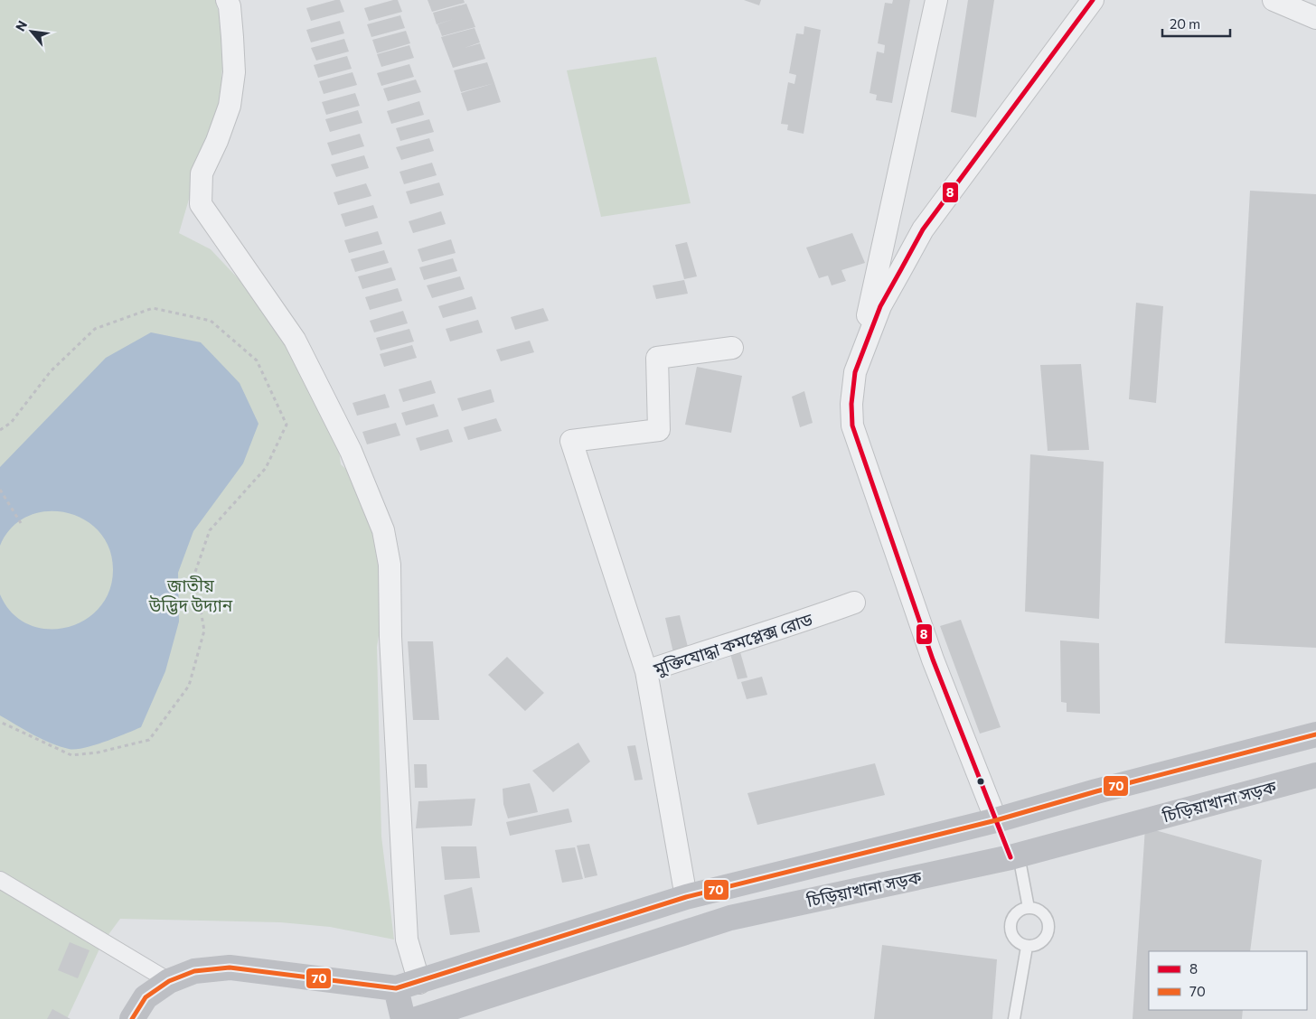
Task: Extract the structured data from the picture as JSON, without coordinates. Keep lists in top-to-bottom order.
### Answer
{
  "streets": {
    "main road": ["চিড়িয়াখানা সড়ক"],
    "street": ["মুক্তিযোদ্ধা কমপ্লেক্স রোড"]
  },
  "crossings": [
    ["মুক্তিযোদ্ধা কমপ্লেক্স রোড", "চিড়িয়াখানা সড়ক"]
  ],
  "parks": ["জাতীয় উদ্ভিদ উদ্যান"],
  "lines": ["transit line 8", "transit line 70"],
  "legend": ["8", "70"],
  "scale_bar": "20 m",
  "north": "top left"
}
